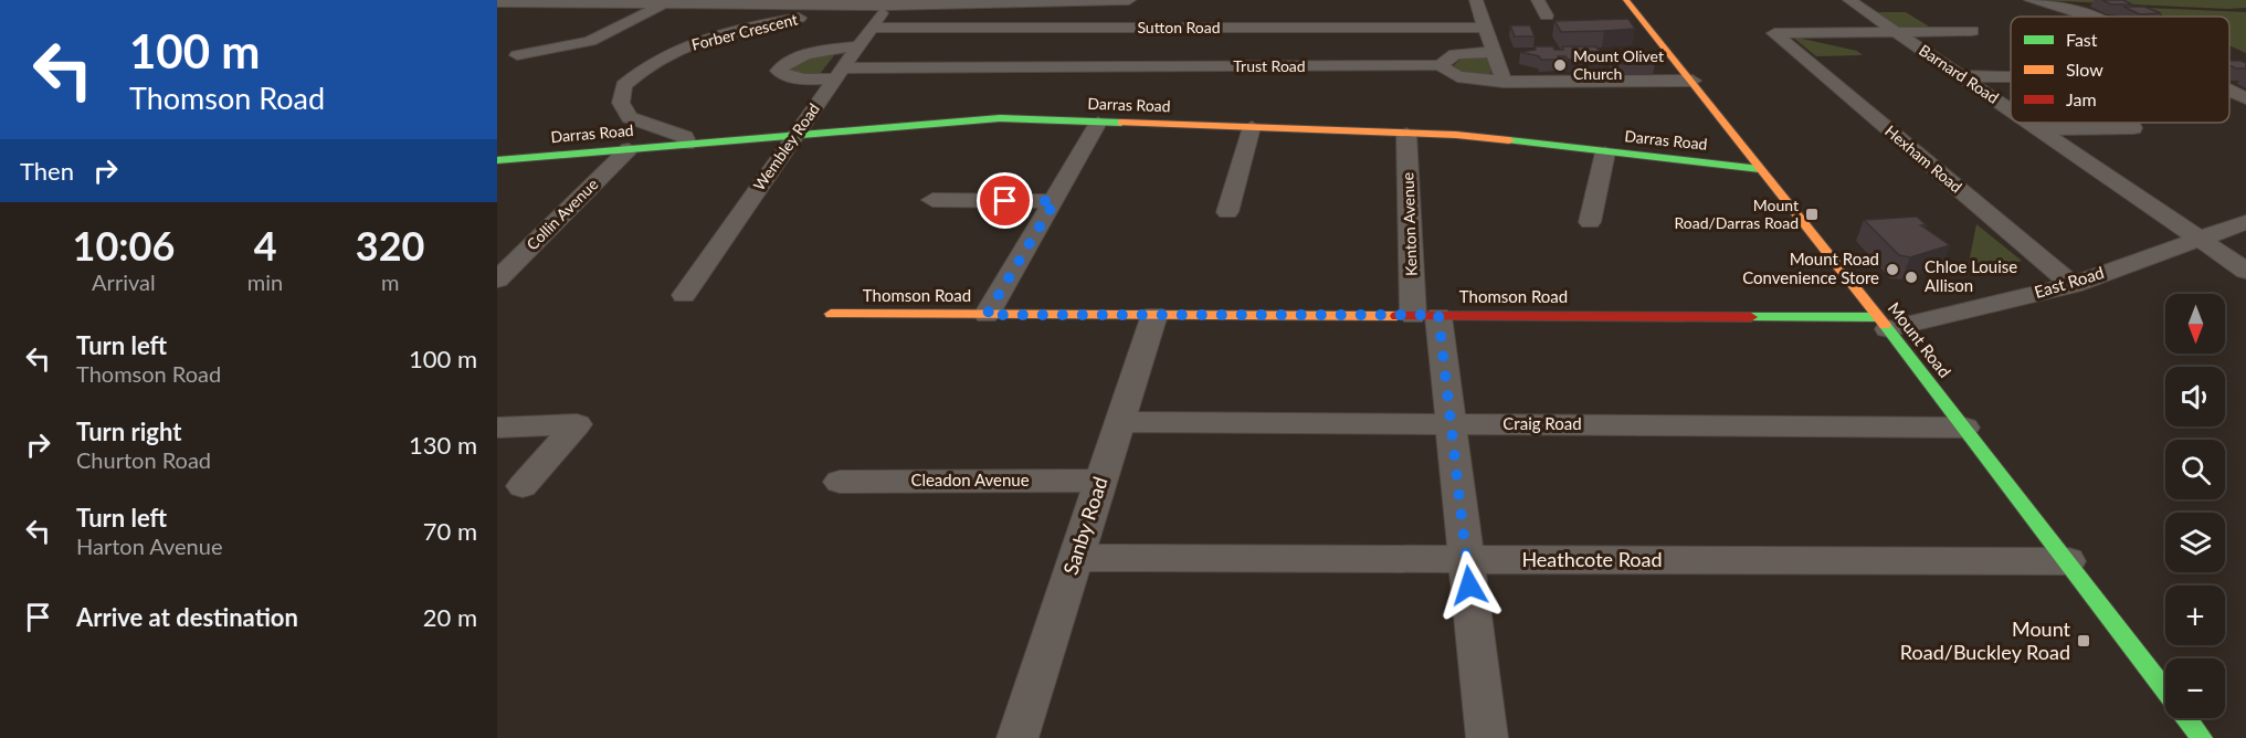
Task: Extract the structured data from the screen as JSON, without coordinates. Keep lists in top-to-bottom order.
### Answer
{
  "streets": {
    "street": [
      "Sutton Road",
      "Forber Crescent",
      "Trust Road",
      "Barnard Road",
      "Darras Road",
      "Wembley Road",
      "Hexham Road",
      "Collin Avenue",
      "Kenton Avenue",
      "East Road",
      "Thomson Road",
      "Mount Road",
      "Craig Road",
      "Cleadon Avenue",
      "Sanby Road",
      "Heathcote Road"
    ]
  },
  "crossings": [
    ["Sutton Road", "Wembley Road"],
    ["Forber Crescent", "Darras Road"],
    ["Trust Road", "Wembley Road"],
    ["Trust Road", "Mount Road"],
    ["Barnard Road", "Hexham Road"],
    ["Barnard Road", "East Road"],
    ["Darras Road", "Wembley Road"],
    ["Darras Road", "Collin Avenue"],
    ["Darras Road", "Kenton Avenue"],
    ["Darras Road", "Mount Road"],
    ["Hexham Road", "East Road"],
    ["Kenton Avenue", "Thomson Road"],
    ["Kenton Avenue", "Craig Road"],
    ["Kenton Avenue", "Heathcote Road"],
    ["East Road", "Thomson Road"],
    ["East Road", "Mount Road"],
    ["Thomson Road", "Mount Road"],
    ["Thomson Road", "Sanby Road"],
    ["Mount Road", "Craig Road"],
    ["Mount Road", "Heathcote Road"],
    ["Craig Road", "Sanby Road"],
    ["Cleadon Avenue", "Sanby Road"],
    ["Sanby Road", "Heathcote Road"]
  ],
  "places": {
    "other": ["Mount Olivet Church", "Mount Road Convenience Store", "Chloe Louise Allison"],
    "transit": ["Mount Road/Darras Road", "Mount Road/Buckley Road"]
  },
  "legend": ["Fast", "Slow", "Jam"],
  "north": "bottom",
  "page": {
    "turn": ["100 m", "Thomson Road"],
    "then": "Then",
    "eta": [
      "10:06",
      "Arrival",
      "4",
      "min",
      "320",
      "m"
    ],
    "map_buttons": ["+", "−"],
    "list": [
      {
        "name": "Turn left",
        "note": "Thomson Road",
        "value": "100 m"
      },
      {
        "name": "Turn right",
        "note": "Churton Road",
        "value": "130 m"
      },
      {
        "name": "Turn left",
        "note": "Harton Avenue",
        "value": "70 m"
      },
      {
        "name": "Arrive at destination",
        "value": "20 m"
      }
    ]
  }
}
